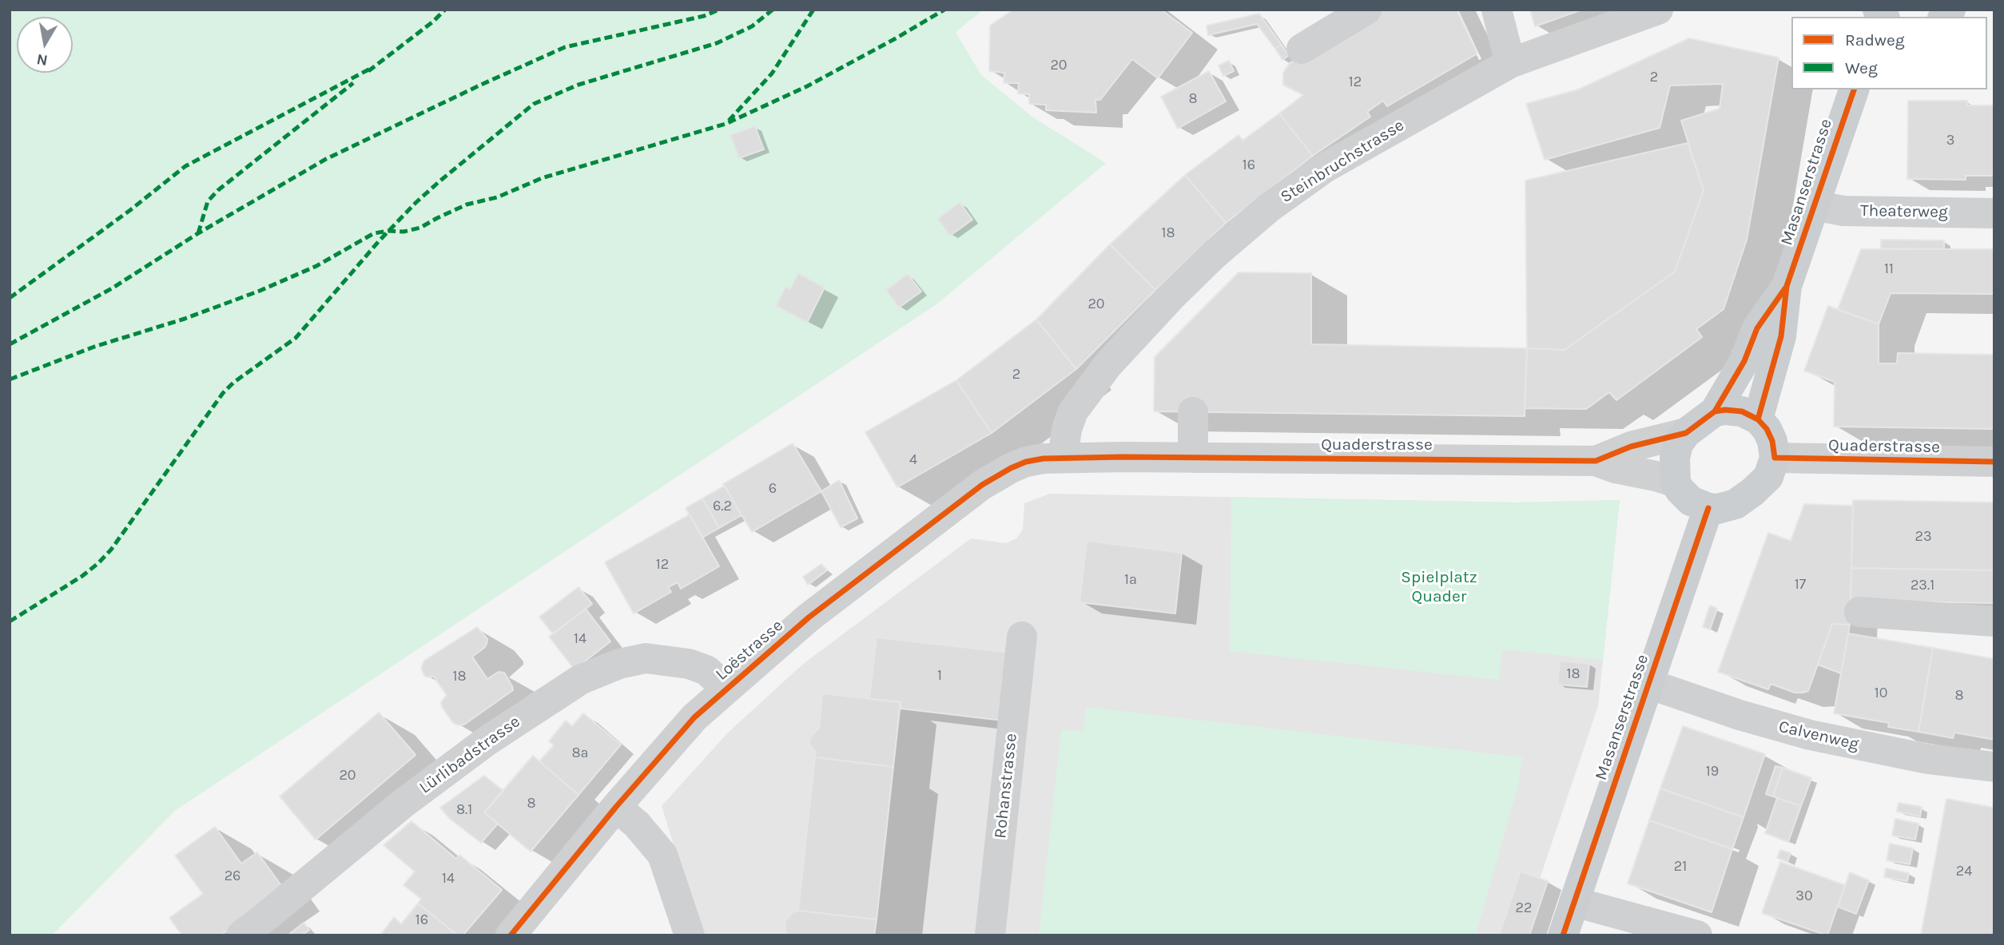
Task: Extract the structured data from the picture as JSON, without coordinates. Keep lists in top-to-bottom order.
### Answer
{
  "streets": {
    "main road": ["Masanserstrasse"],
    "street": [
      "Steinbruchstrasse",
      "Theaterweg",
      "Quaderstrasse",
      "Loëstrasse",
      "Calvenweg",
      "Lürlibadstrasse",
      "Rohanstrasse"
    ]
  },
  "crossings": [
    ["Steinbruchstrasse", "Quaderstrasse"],
    ["Steinbruchstrasse", "Loëstrasse"],
    ["Masanserstrasse", "Theaterweg"],
    ["Masanserstrasse", "Quaderstrasse"],
    ["Masanserstrasse", "Calvenweg"],
    ["Quaderstrasse", "Loëstrasse"],
    ["Loëstrasse", "Lürlibadstrasse"]
  ],
  "parks": ["Spielplatz Quader"],
  "house_numbers": [
    "20",
    "2",
    "12",
    "8",
    "3",
    "16",
    "18",
    "11",
    "20",
    "2",
    "4",
    "6",
    "6.2",
    "23",
    "12",
    "1a",
    "17",
    "23.1",
    "14",
    "18",
    "1",
    "18",
    "10",
    "8",
    "8a",
    "19",
    "20",
    "8",
    "8.1",
    "21",
    "24",
    "26",
    "14",
    "30",
    "22",
    "16"
  ],
  "legend": ["Radweg", "Weg"],
  "north": "bottom"
}
